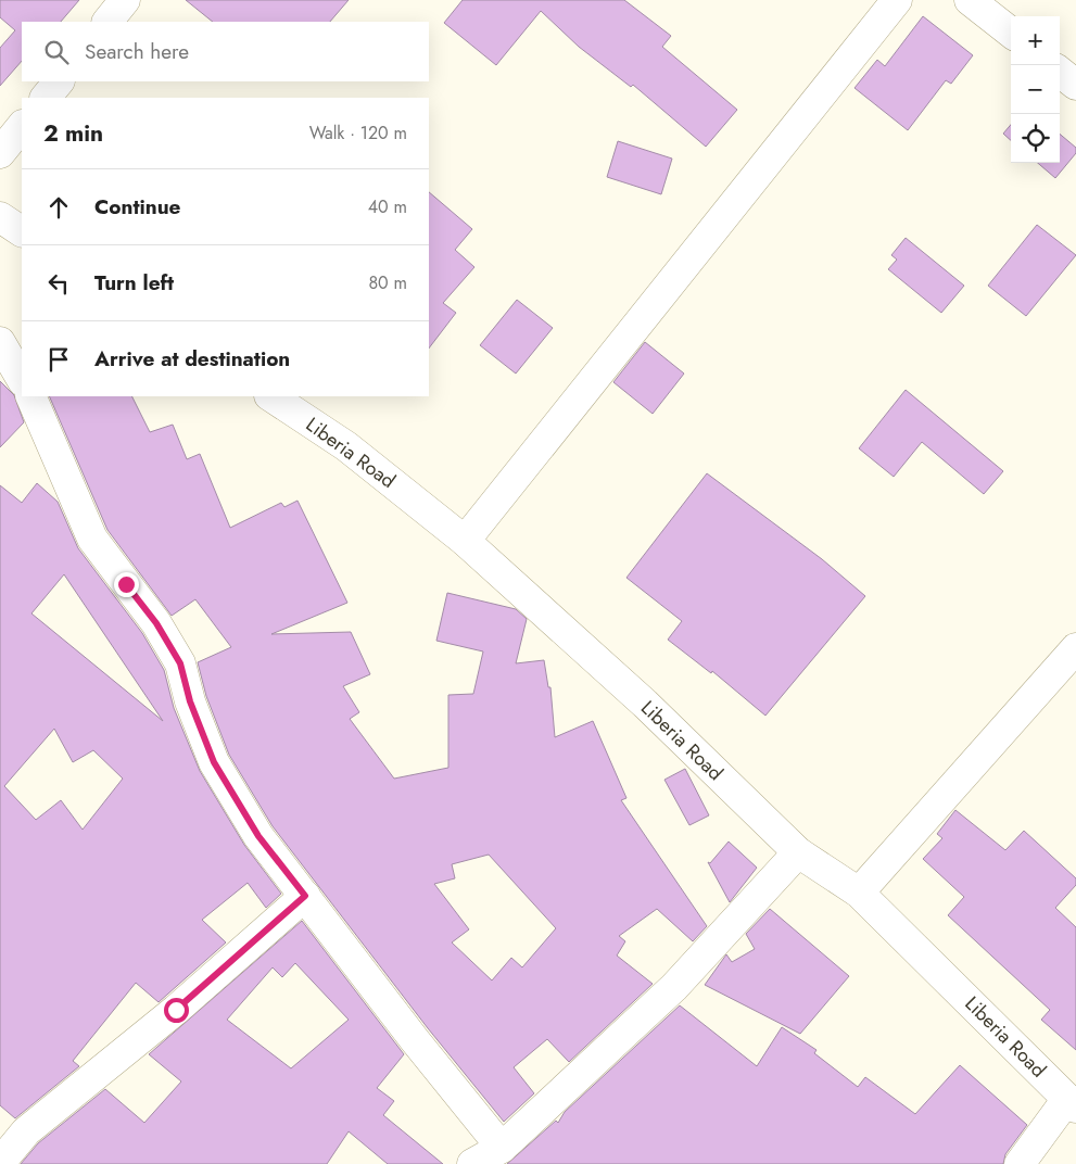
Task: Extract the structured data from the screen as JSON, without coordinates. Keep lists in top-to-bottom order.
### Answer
{
  "streets": {
    "street": ["Liberia Road"]
  },
  "page": {
    "map_buttons": ["+", "−"],
    "search": "Search here",
    "heading": ["2 min", "Walk · 120 m"],
    "list": [
      ["Continue", "40 m"],
      ["Turn left", "80 m"],
      "Arrive at destination"
    ]
  }
}
